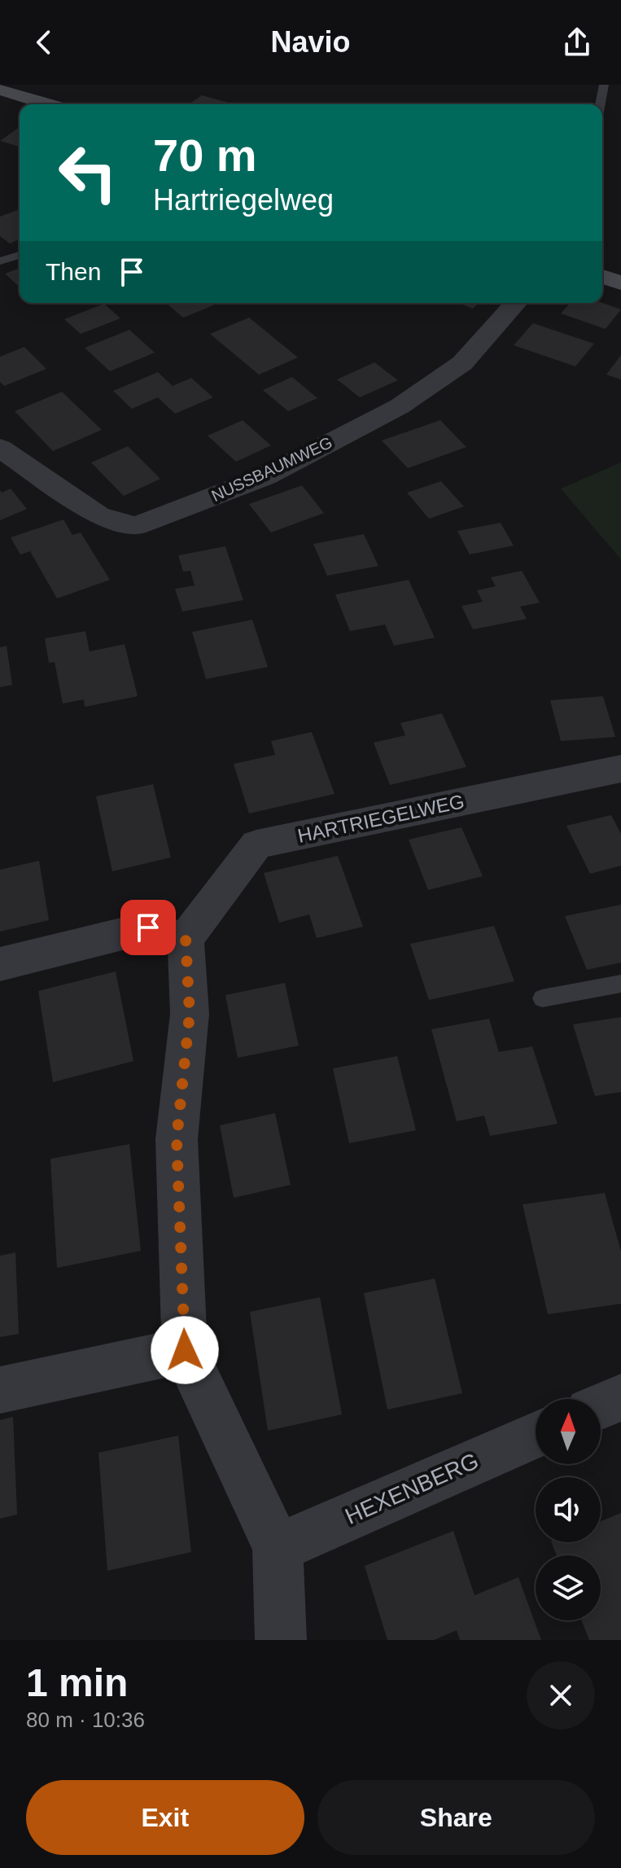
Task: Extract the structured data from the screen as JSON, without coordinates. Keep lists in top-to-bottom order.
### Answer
{
  "streets": {
    "street": ["NUSSBAUMWEG", "HARTRIEGELWEG", "HEXENBERG"]
  },
  "north": "top",
  "page": {
    "header": "Navio",
    "turn": ["70 m", "Hartriegelweg"],
    "then": "Then",
    "heading": ["1 min", "80 m · 10:36"],
    "buttons": ["Exit", "Share"]
  }
}
